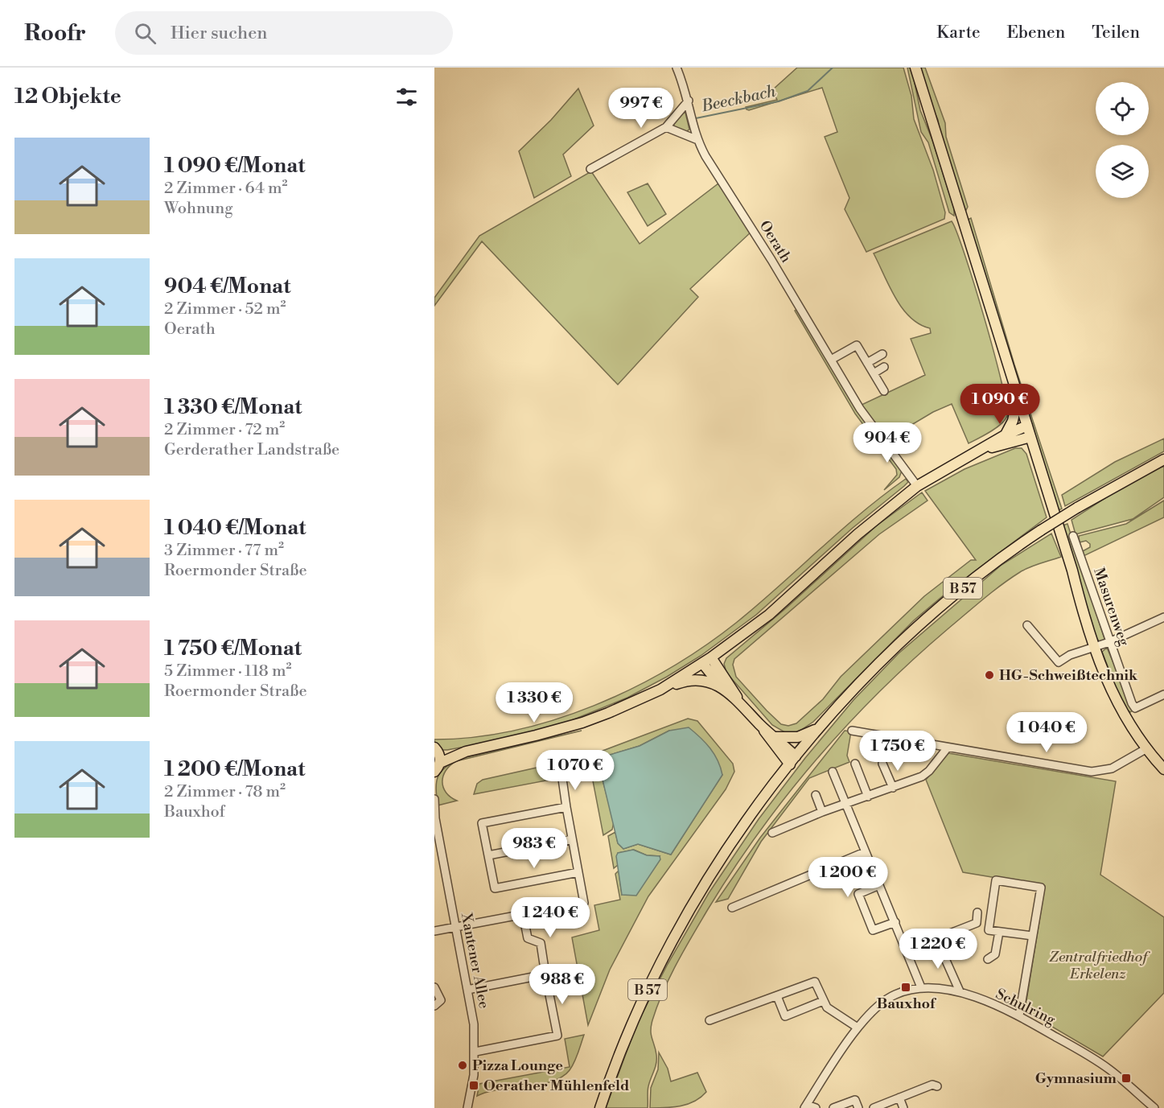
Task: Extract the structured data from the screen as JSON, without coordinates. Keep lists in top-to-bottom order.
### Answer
{
  "streets": {
    "main road": ["B 57"],
    "street": [
      "Oerath",
      "Masurenweg",
      "Xantener Allee",
      "Schulring"
    ]
  },
  "water": ["Beeckbach"],
  "parks": ["Zentralfriedhof Erkelenz"],
  "places": {
    "other": ["HG-Schweißtechnik", "Pizza Lounge"],
    "transit": ["Bauxhof", "Gymnasium", "Oerather Mühlenfeld"]
  },
  "page": {
    "header": "Roofr",
    "search": "Hier suchen",
    "nav": ["Karte", "Ebenen", "Teilen"],
    "heading": "12 Objekte",
    "price": [
      "997 €",
      "1 090 €",
      "904 €",
      "1 330 €",
      "1 040 €",
      "1 750 €",
      "1 070 €",
      "983 €",
      "1 200 €",
      "1 240 €",
      "1 220 €",
      "988 €"
    ],
    "list": [
      {
        "name": "1 090 €/Monat",
        "note": "2 Zimmer · 64 m² · Wohnung"
      },
      {
        "name": "904 €/Monat",
        "note": "2 Zimmer · 52 m² · Oerath"
      },
      {
        "name": "1 330 €/Monat",
        "note": "2 Zimmer · 72 m² · Gerderather Landstraße"
      },
      {
        "name": "1 040 €/Monat",
        "note": "3 Zimmer · 77 m² · Roermonder Straße"
      },
      {
        "name": "1 750 €/Monat",
        "note": "5 Zimmer · 118 m² · Roermonder Straße"
      },
      {
        "name": "1 200 €/Monat",
        "note": "2 Zimmer · 78 m² · Bauxhof"
      }
    ]
  }
}
